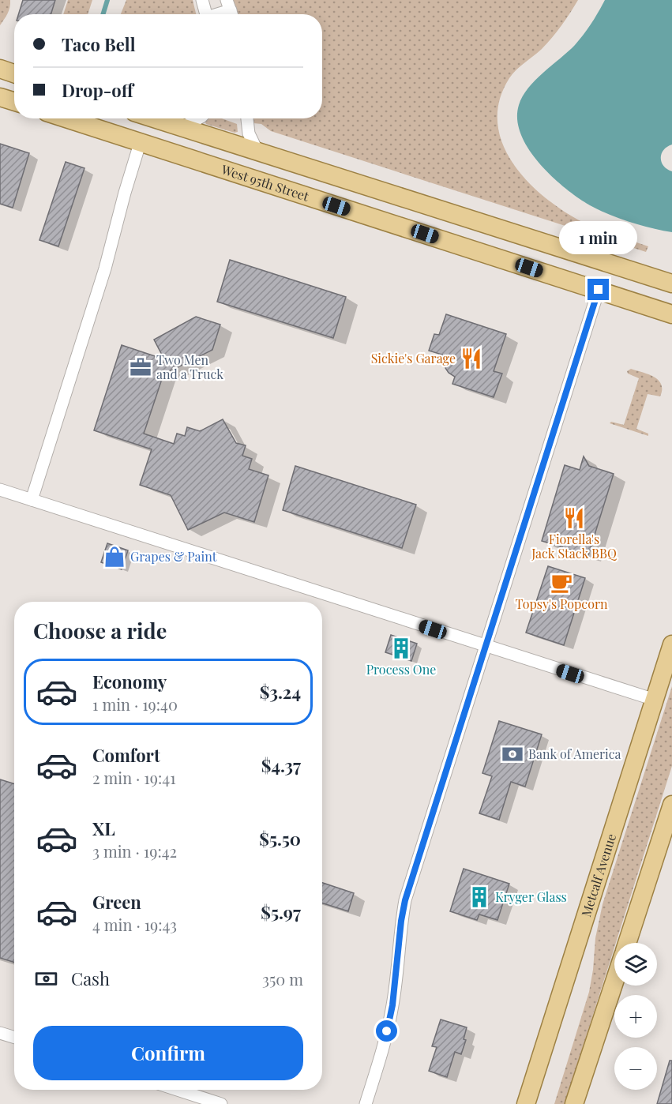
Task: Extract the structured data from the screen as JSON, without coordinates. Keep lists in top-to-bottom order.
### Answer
{
  "streets": {
    "main road": ["West 95th Street", "Metcalf Avenue"]
  },
  "places": {
    "restaurant": ["Sickie's Garage", "Fiorella's Jack Stack BBQ"],
    "office": ["Two Men and a Truck"],
    "shop": ["Grapes & Paint"],
    "cafe": ["Topsy's Popcorn"],
    "building": ["Process One", "Kryger Glass"],
    "bank": ["Bank of America"]
  },
  "page": {
    "banner": ["Taco Bell", "Drop-off"],
    "bubble": "1 min",
    "heading": "Choose a ride",
    "list": [
      {
        "name": "Economy",
        "note": "1 min · 19:40",
        "value": "$3.24"
      },
      {
        "name": "Comfort",
        "note": "2 min · 19:41",
        "value": "$4.37"
      },
      {
        "name": "XL",
        "note": "3 min · 19:42",
        "value": "$5.50"
      },
      {
        "name": "Green",
        "note": "4 min · 19:43",
        "value": "$5.97"
      }
    ],
    "map_buttons": ["+", "−"],
    "pay": ["Cash", "350 m"],
    "buttons": "Confirm"
  }
}
